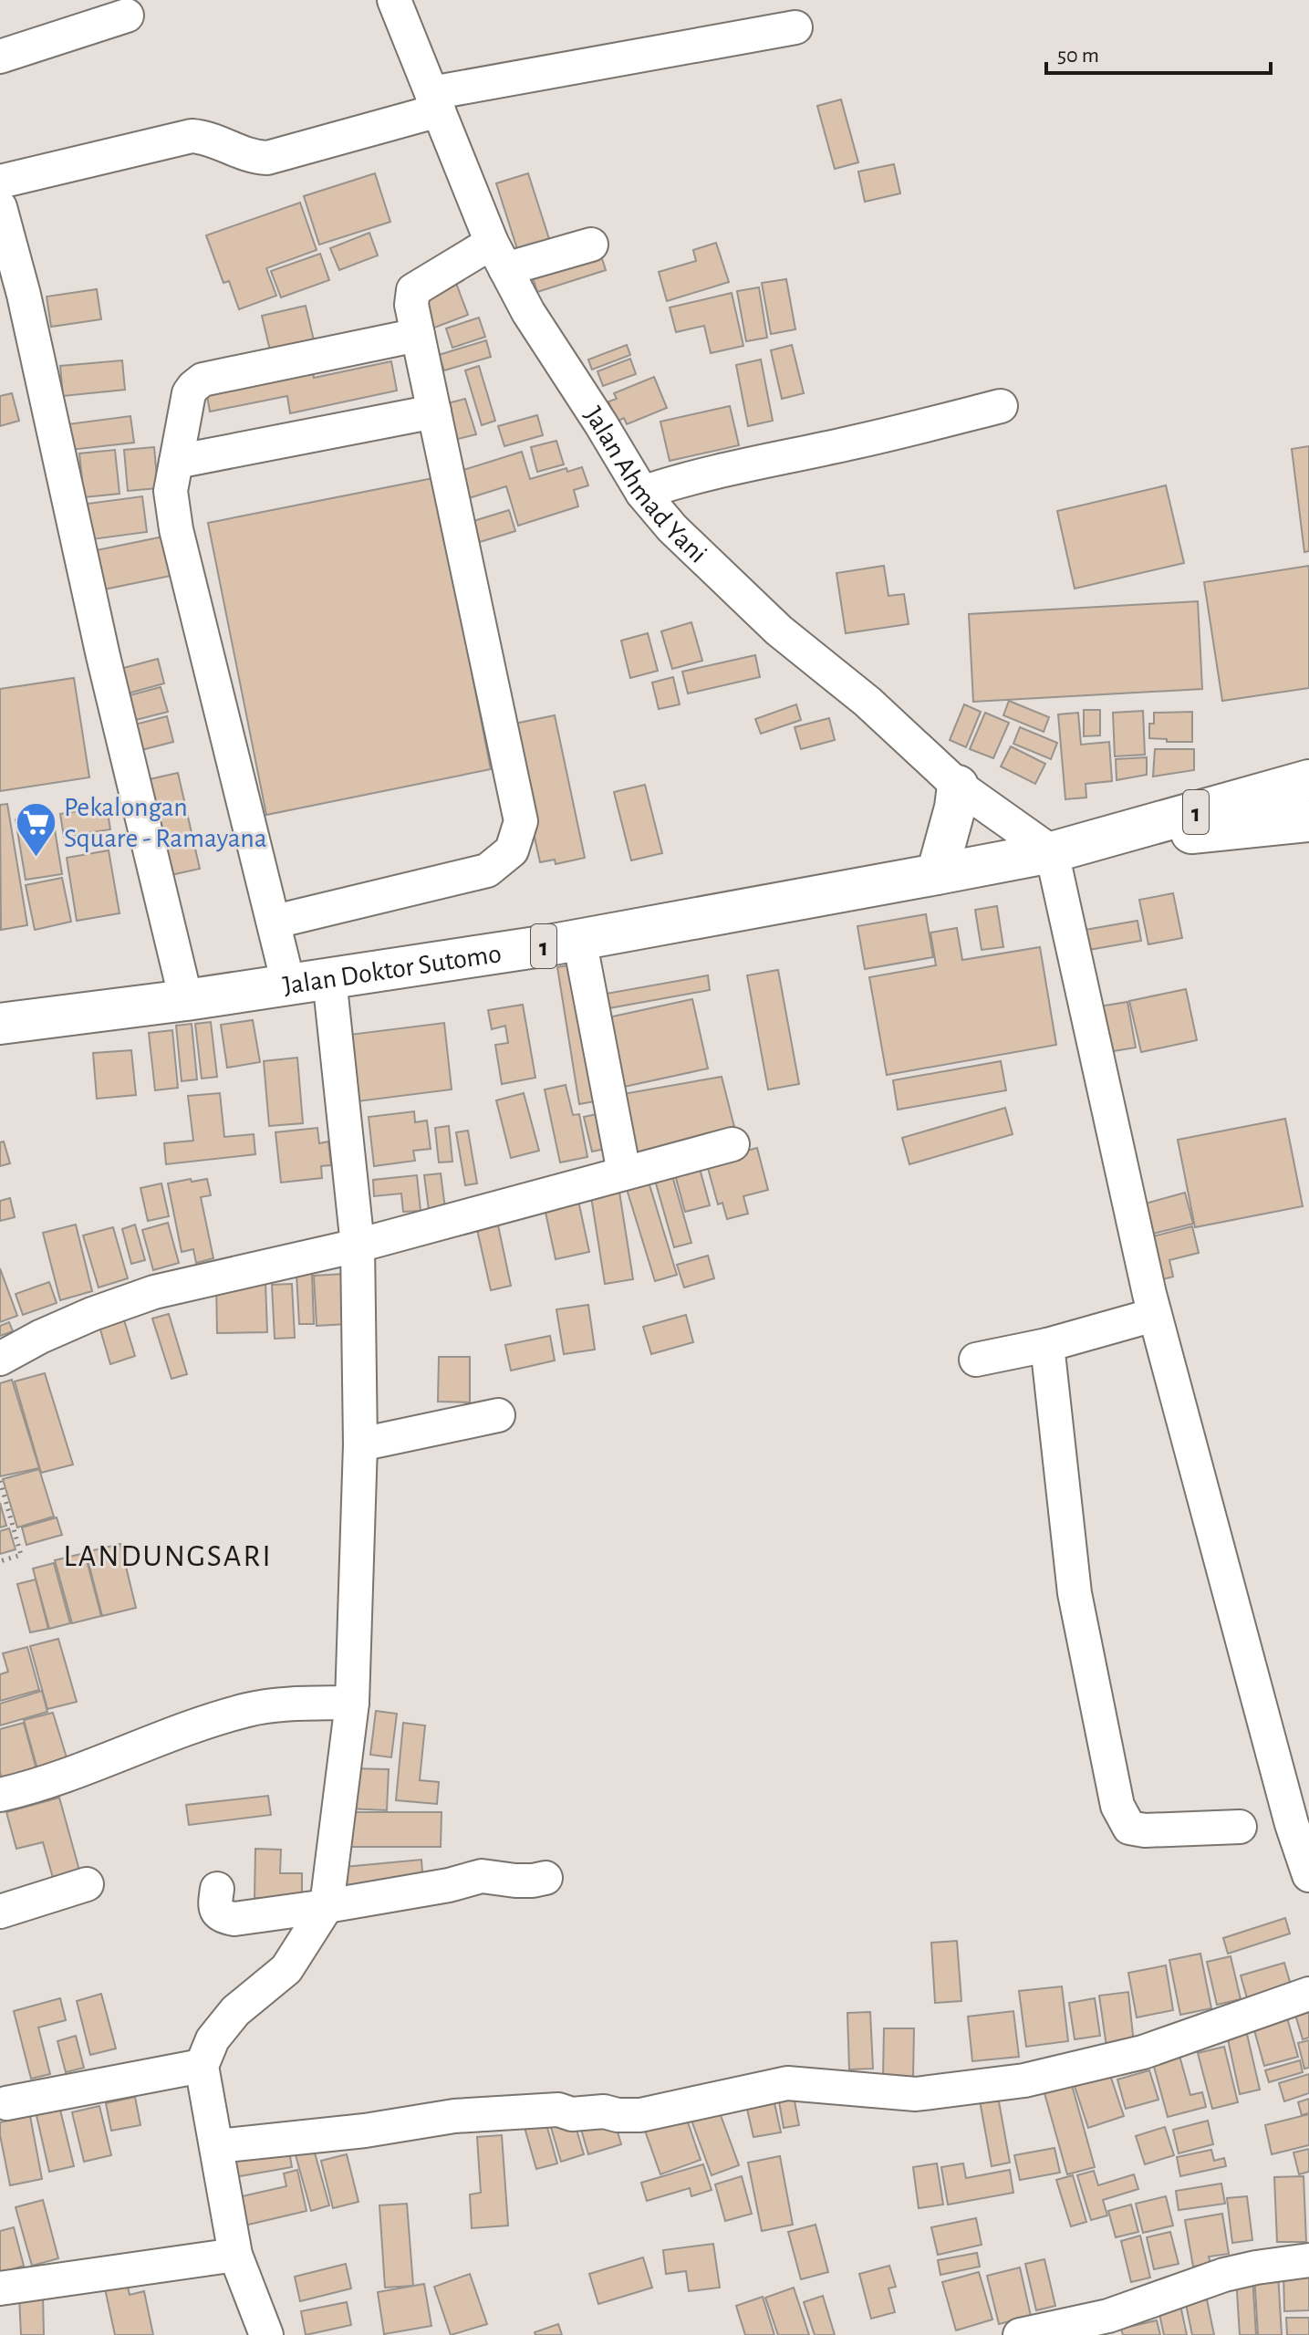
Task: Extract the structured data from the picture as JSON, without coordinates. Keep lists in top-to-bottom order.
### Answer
{
  "streets": {
    "highway": ["1", "Jalan Doktor Sutomo"],
    "street": ["Jalan Ahmad Yani"]
  },
  "crossings": [
    ["Jalan Ahmad Yani", "Jalan Doktor Sutomo"]
  ],
  "districts": ["LANDUNGSARI"],
  "places": {
    "supermarket": ["Pekalongan Square - Ramayana"]
  },
  "scale_bar": "50 m"
}
